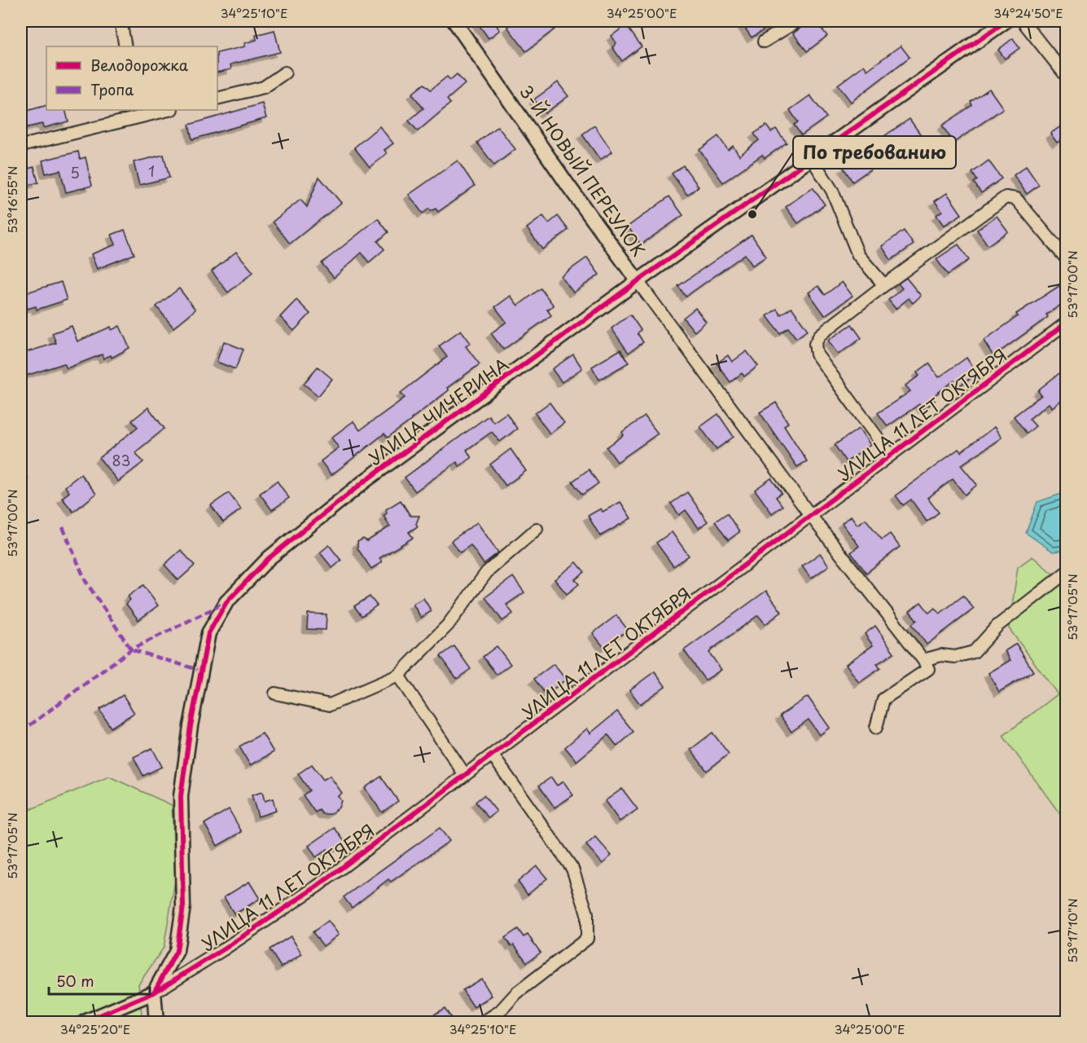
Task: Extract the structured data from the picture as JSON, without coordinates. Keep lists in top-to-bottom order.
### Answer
{
  "streets": {
    "street": ["3-Й НОВЫЙ ПЕРЕУЛОК", "УЛИЦА ЧИЧЕРИНА", "УЛИЦА 11 ЛЕТ ОКТЯБРЯ"]
  },
  "crossings": [
    ["3-Й НОВЫЙ ПЕРЕУЛОК", "УЛИЦА ЧИЧЕРИНА"],
    ["3-Й НОВЫЙ ПЕРЕУЛОК", "УЛИЦА 11 ЛЕТ ОКТЯБРЯ"],
    ["УЛИЦА ЧИЧЕРИНА", "УЛИЦА 11 ЛЕТ ОКТЯБРЯ"]
  ],
  "places": ["По требованию"],
  "house_numbers": ["1", "5", "83"],
  "legend": ["Велодорожка", "Тропа"],
  "scale_bar": "50 m",
  "coordinates": [
    "34°25'10\"E",
    "34°25'00\"E",
    "34°24'50\"E",
    "53°16'55\"N",
    "53°17'00\"N",
    "53°17'05\"N",
    "53°17'10\"N",
    "34°25'20\"E"
  ]
}
